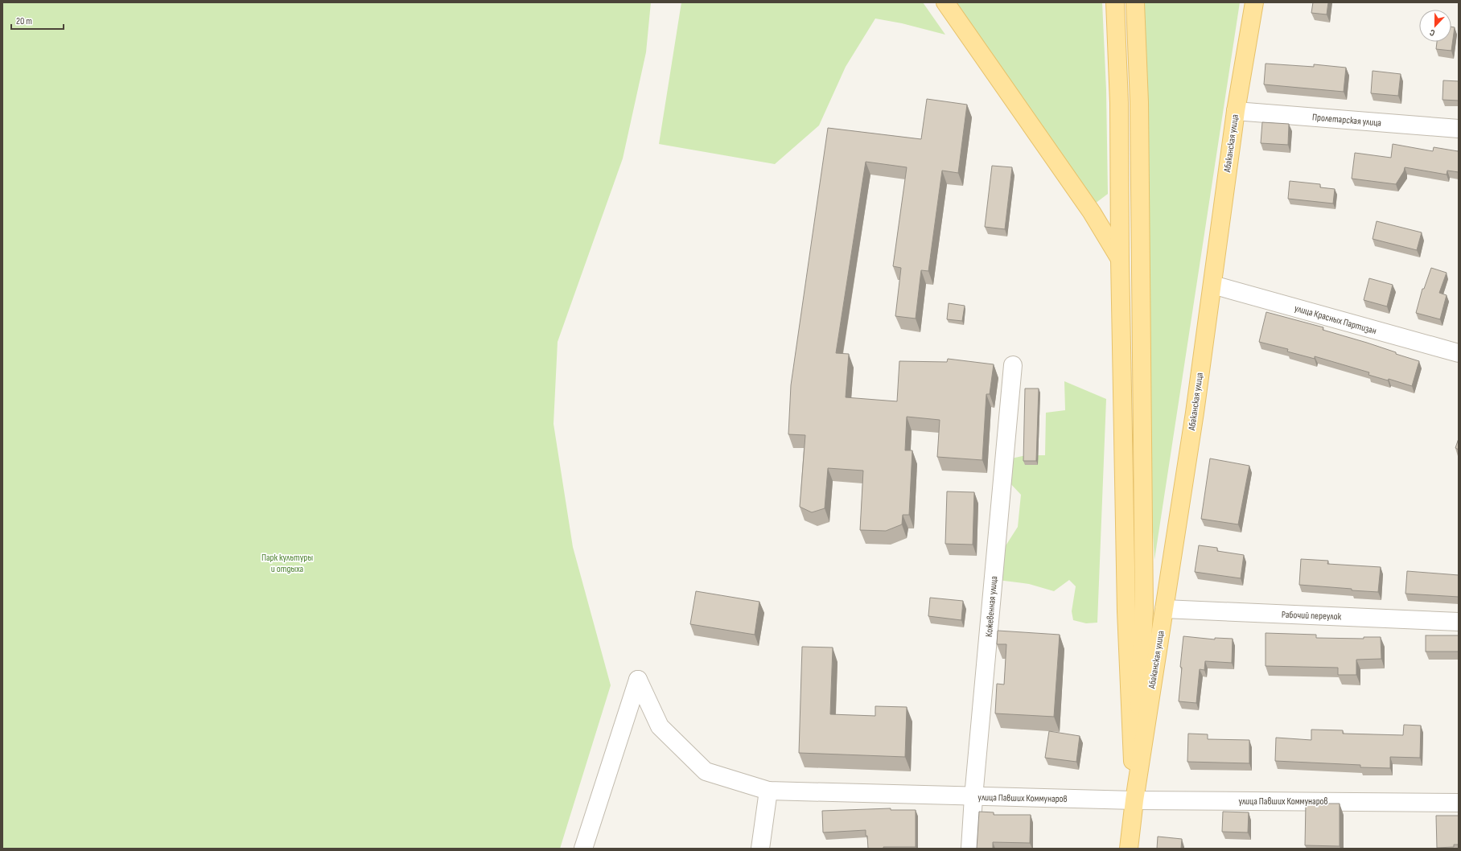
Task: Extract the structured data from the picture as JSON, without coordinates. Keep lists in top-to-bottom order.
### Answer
{
  "streets": {
    "main road": ["Абаканская улица"],
    "street": [
      "Пролетарская улица",
      "улица Красных Партизан",
      "Кожевенная улица",
      "Рабочий переулок",
      "улица Павших Коммунаров"
    ]
  },
  "crossings": [
    ["Пролетарская улица", "Абаканская улица"],
    ["Абаканская улица", "улица Красных Партизан"],
    ["Абаканская улица", "Рабочий переулок"],
    ["Абаканская улица", "улица Павших Коммунаров"],
    ["Кожевенная улица", "улица Павших Коммунаров"]
  ],
  "parks": ["Парк культуры и отдыха"],
  "scale_bar": "20 m",
  "north": "bottom"
}
